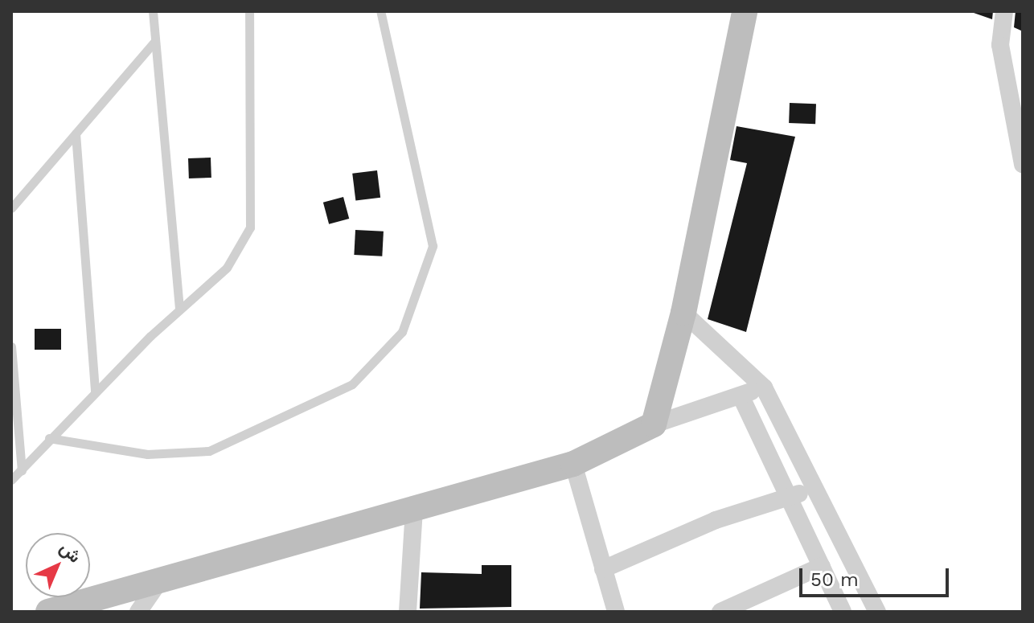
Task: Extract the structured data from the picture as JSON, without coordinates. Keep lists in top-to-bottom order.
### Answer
{
  "scale_bar": "50 m",
  "north": "top right"
}
